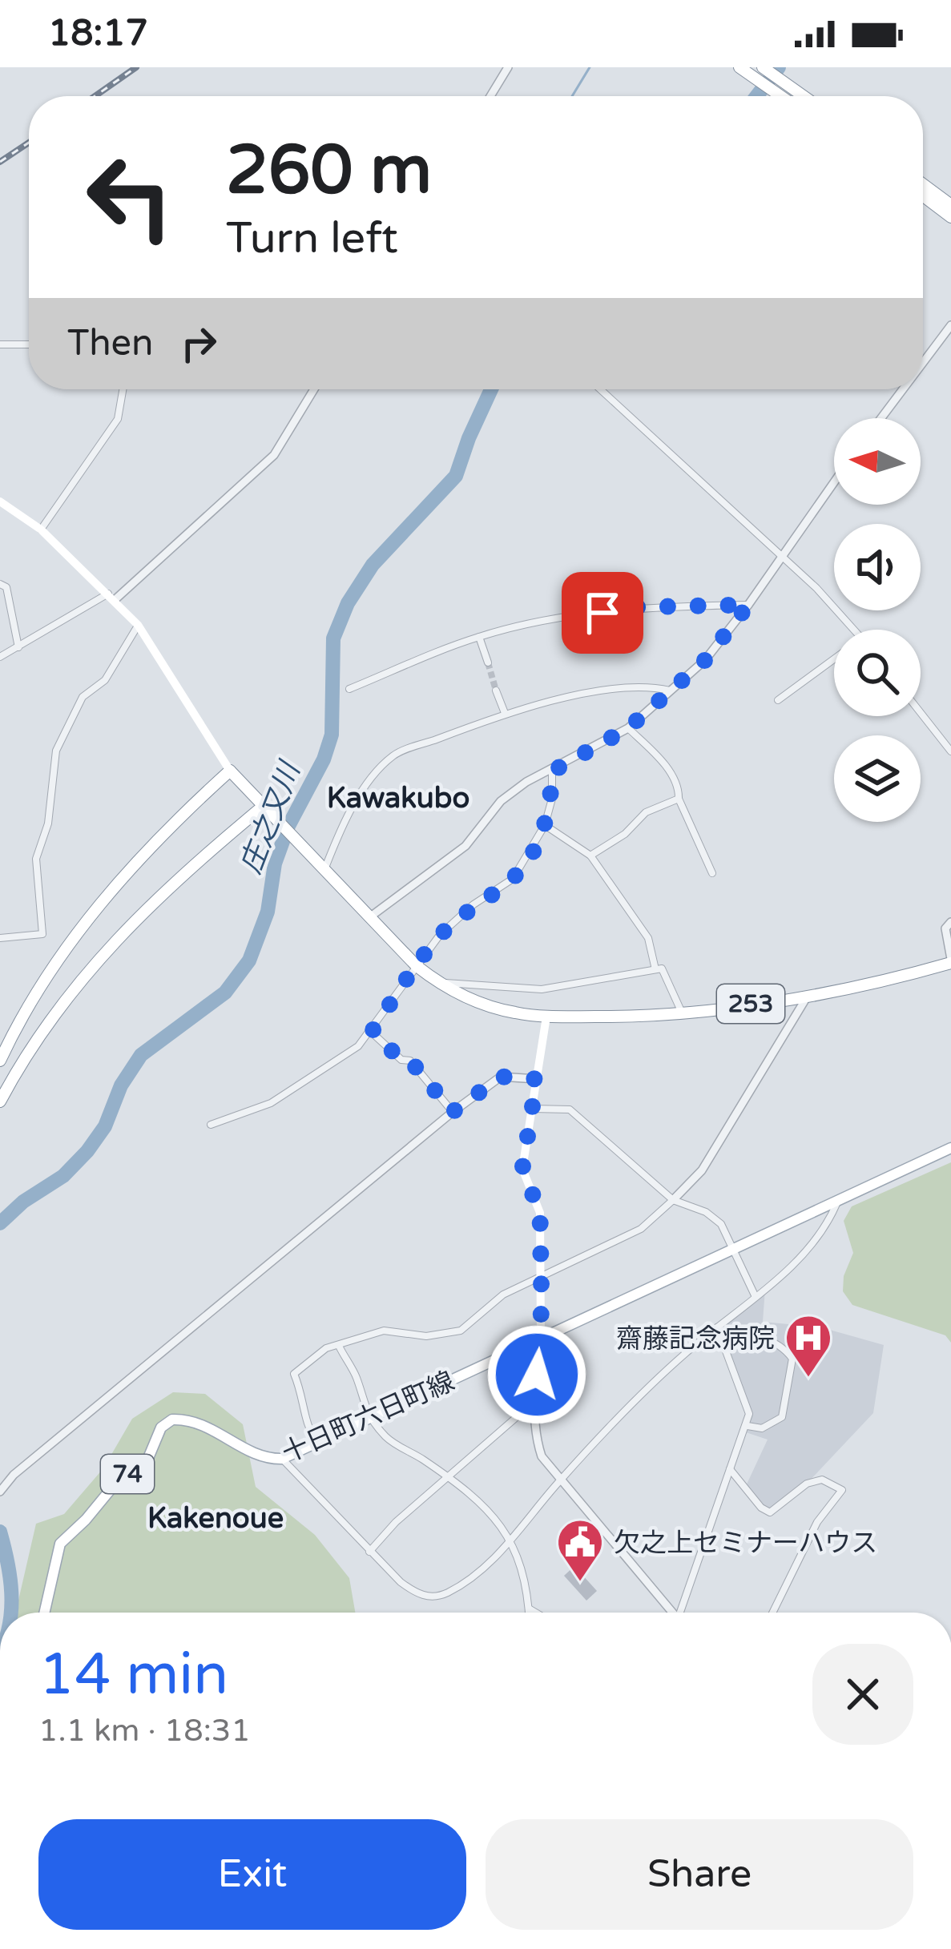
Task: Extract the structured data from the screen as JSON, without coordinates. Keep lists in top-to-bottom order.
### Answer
{
  "streets": {
    "highway": ["253"],
    "main road": ["十日町六日町線", "74"]
  },
  "districts": ["Kawakubo", "Kakenoue"],
  "water": ["庄之又川"],
  "places": {
    "hospital": ["齋藤記念病院"],
    "public building": ["欠之上セミナーハウス"]
  },
  "north": "left",
  "page": {
    "status": "18:17",
    "turn": ["260 m", "Turn left"],
    "then": "Then",
    "heading": ["14 min", "1.1 km · 18:31"],
    "buttons": ["Exit", "Share"]
  }
}
